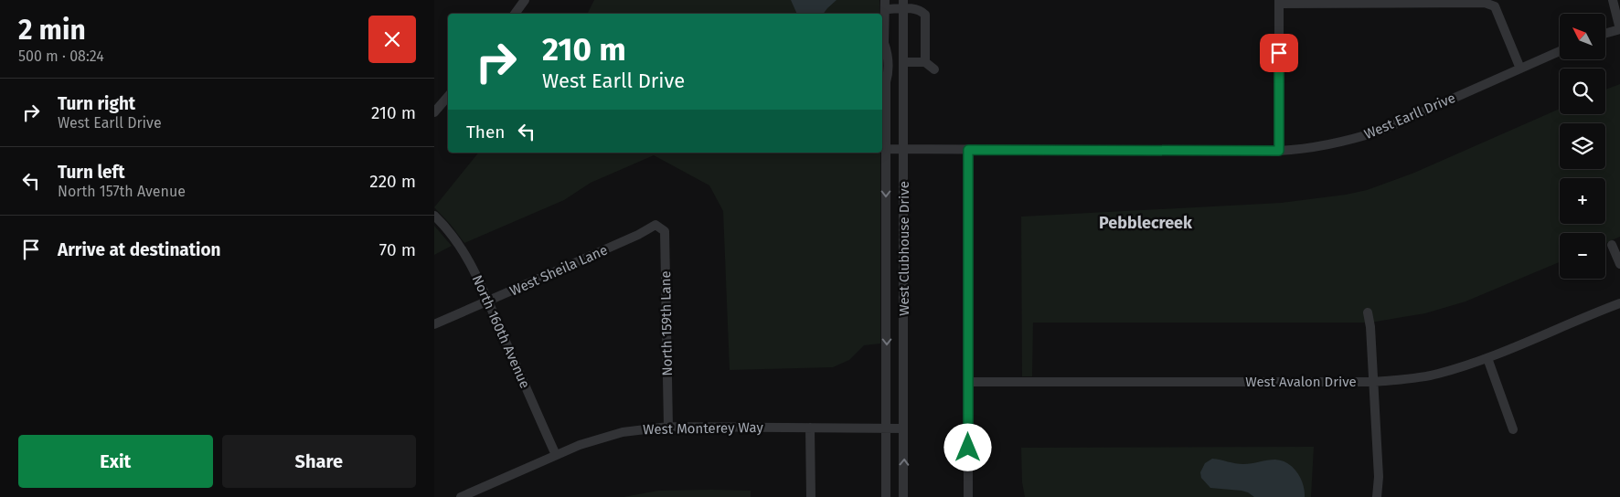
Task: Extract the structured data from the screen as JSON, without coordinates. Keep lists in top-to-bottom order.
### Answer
{
  "streets": {
    "street": [
      "West Earll Drive",
      "West Clubhouse Drive",
      "West Sheila Lane",
      "North 159th Lane",
      "North 160th Avenue",
      "West Avalon Drive",
      "West Monterey Way"
    ]
  },
  "crossings": [
    ["West Earll Drive", "West Clubhouse Drive"],
    ["West Clubhouse Drive", "West Monterey Way"],
    ["West Sheila Lane", "North 159th Lane"],
    ["West Sheila Lane", "North 160th Avenue"],
    ["North 159th Lane", "West Monterey Way"],
    ["North 160th Avenue", "West Monterey Way"]
  ],
  "districts": ["Pebblecreek"],
  "north": "top left",
  "page": {
    "heading": ["2 min", "500 m · 08:24"],
    "map_buttons": ["+", "−"],
    "turn": ["210 m", "West Earll Drive"],
    "list": [
      {
        "name": "Turn right",
        "note": "West Earll Drive",
        "value": "210 m"
      },
      {
        "name": "Turn left",
        "note": "North 157th Avenue",
        "value": "220 m"
      },
      {
        "name": "Arrive at destination",
        "value": "70 m"
      }
    ],
    "then": "Then",
    "buttons": ["Exit", "Share"]
  }
}
